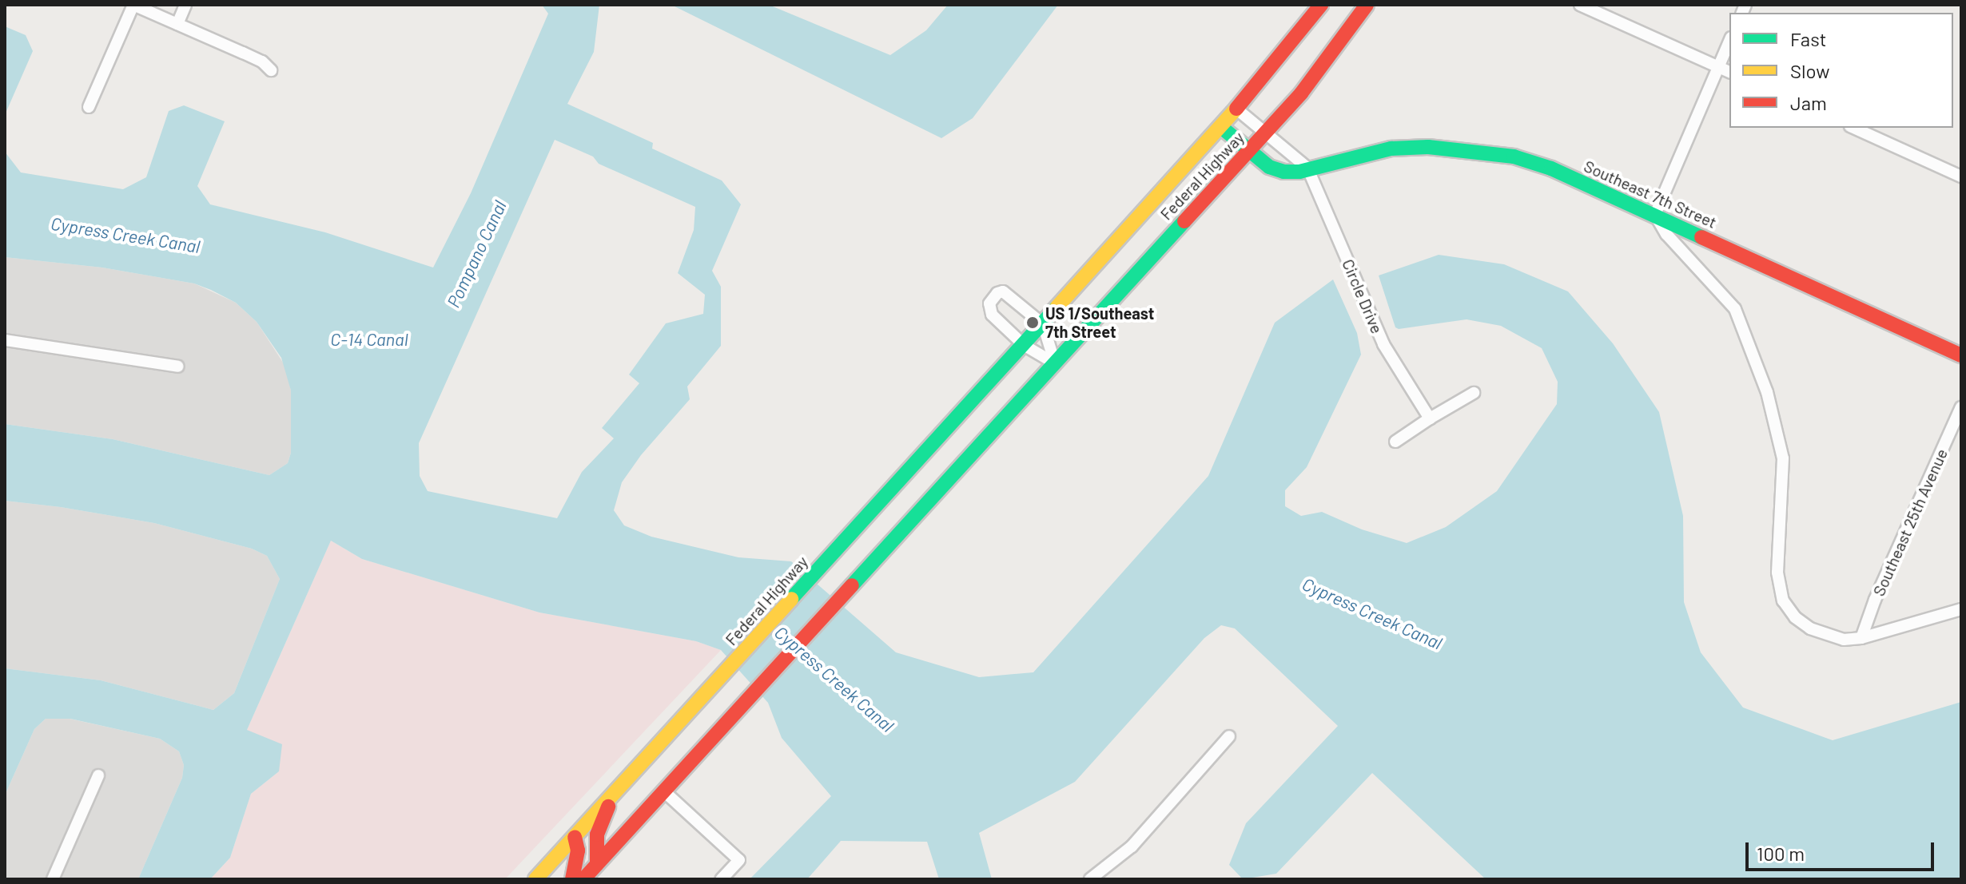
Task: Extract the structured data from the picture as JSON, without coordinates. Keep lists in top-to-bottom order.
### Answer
{
  "streets": {
    "main road": ["Federal Highway", "Southeast 7th Street"],
    "street": ["Circle Drive", "Southeast 25th Avenue"]
  },
  "crossings": [
    ["Federal Highway", "Southeast 7th Street"],
    ["Southeast 7th Street", "Circle Drive"]
  ],
  "water": ["Cypress Creek Canal", "Pompano Canal", "C-14 Canal"],
  "places": ["US 1/Southeast 7th Street"],
  "legend": ["Fast", "Slow", "Jam"],
  "scale_bar": "100 m"
}
